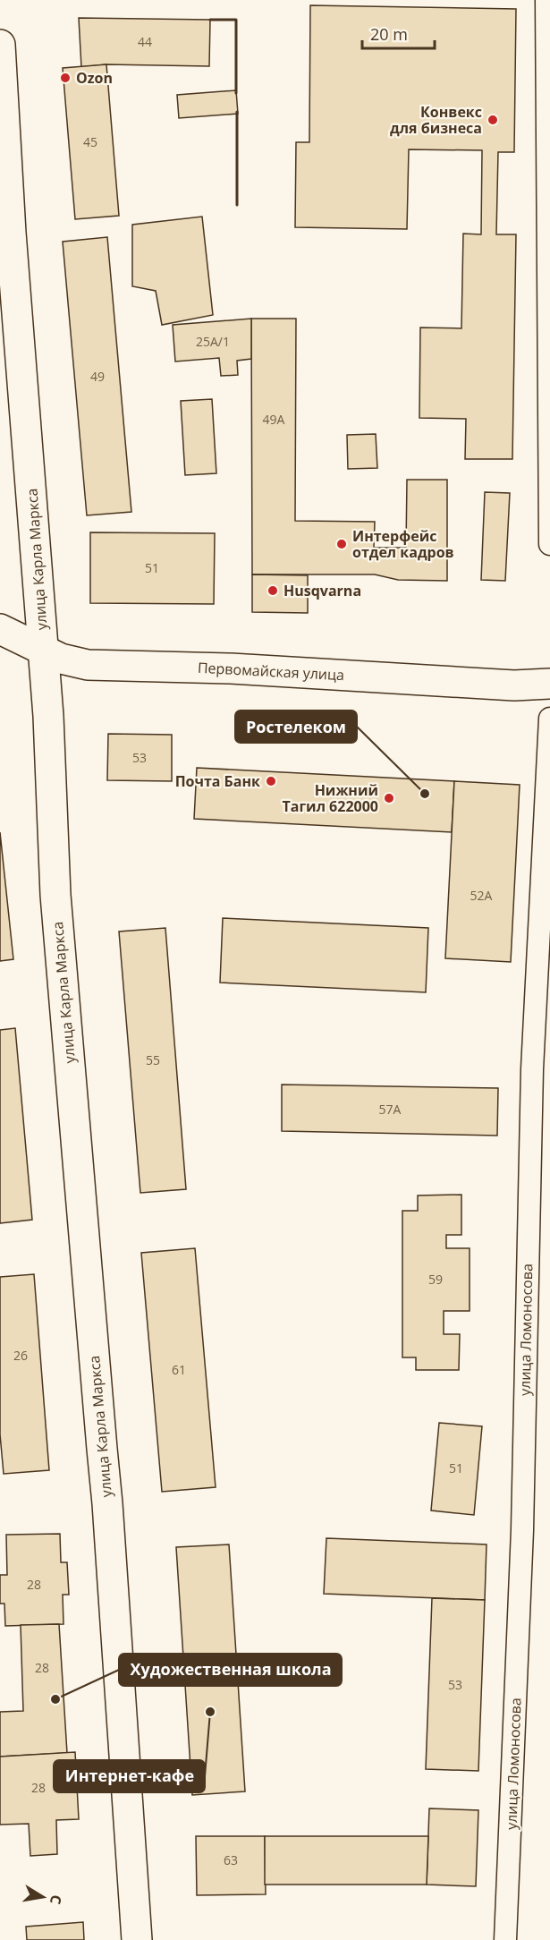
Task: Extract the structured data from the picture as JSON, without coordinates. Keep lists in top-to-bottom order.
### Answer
{
  "streets": {
    "street": ["улица Карла Маркса", "Первомайская улица", "улица Ломоносова"]
  },
  "crossings": [
    ["улица Карла Маркса", "Первомайская улица"]
  ],
  "places": [
    "Ozon",
    "Конвекс для бизнеса",
    "Интерфейс отдел кадров",
    "Husqvarna",
    "Почта Банк",
    "Ростелеком",
    "Нижний Тагил 622000",
    "Художественная школа",
    "Интернет-кафе"
  ],
  "house_numbers": [
    "44",
    "45",
    "25А/1",
    "49",
    "49А",
    "51",
    "53",
    "52А",
    "55",
    "57А",
    "59",
    "26",
    "61",
    "51",
    "28",
    "28",
    "53",
    "28",
    "63"
  ],
  "scale_bar": "20 m",
  "north": "right"
}
